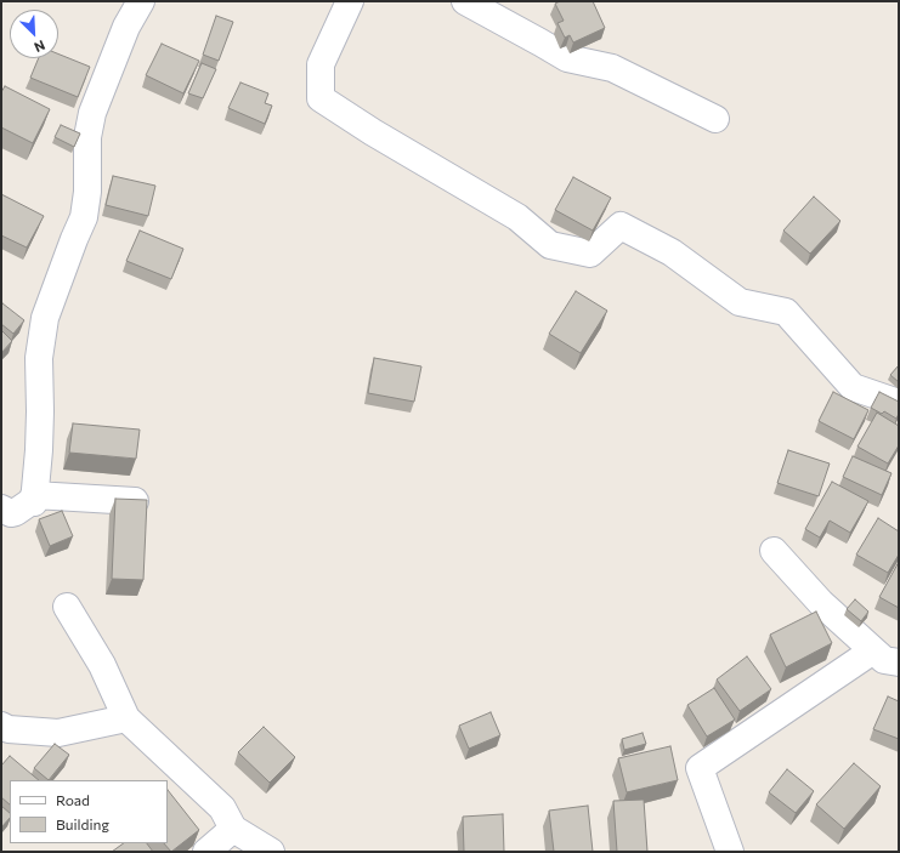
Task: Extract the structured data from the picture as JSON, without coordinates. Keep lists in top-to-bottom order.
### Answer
{
  "legend": ["Road", "Building"],
  "north": "bottom right"
}
